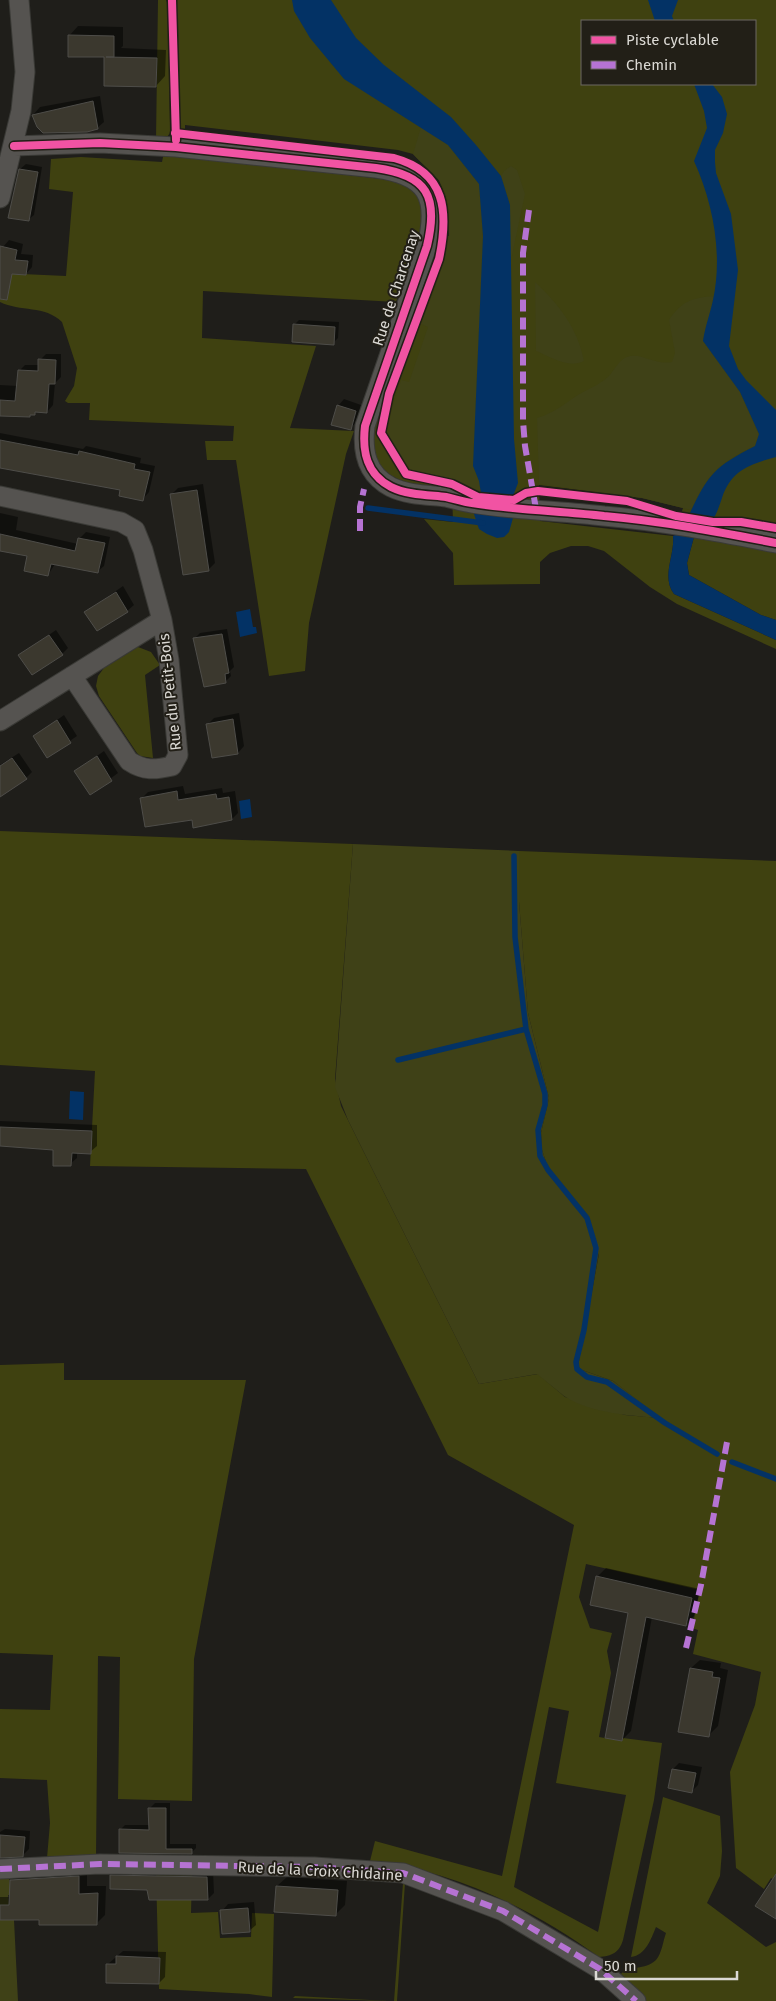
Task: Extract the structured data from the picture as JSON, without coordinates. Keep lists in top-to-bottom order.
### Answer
{
  "streets": {
    "street": ["Rue de Charcenay", "Rue du Petit-Bois", "Rue de la Croix Chidaine"]
  },
  "legend": ["Piste cyclable", "Chemin"],
  "scale_bar": "50 m"
}
